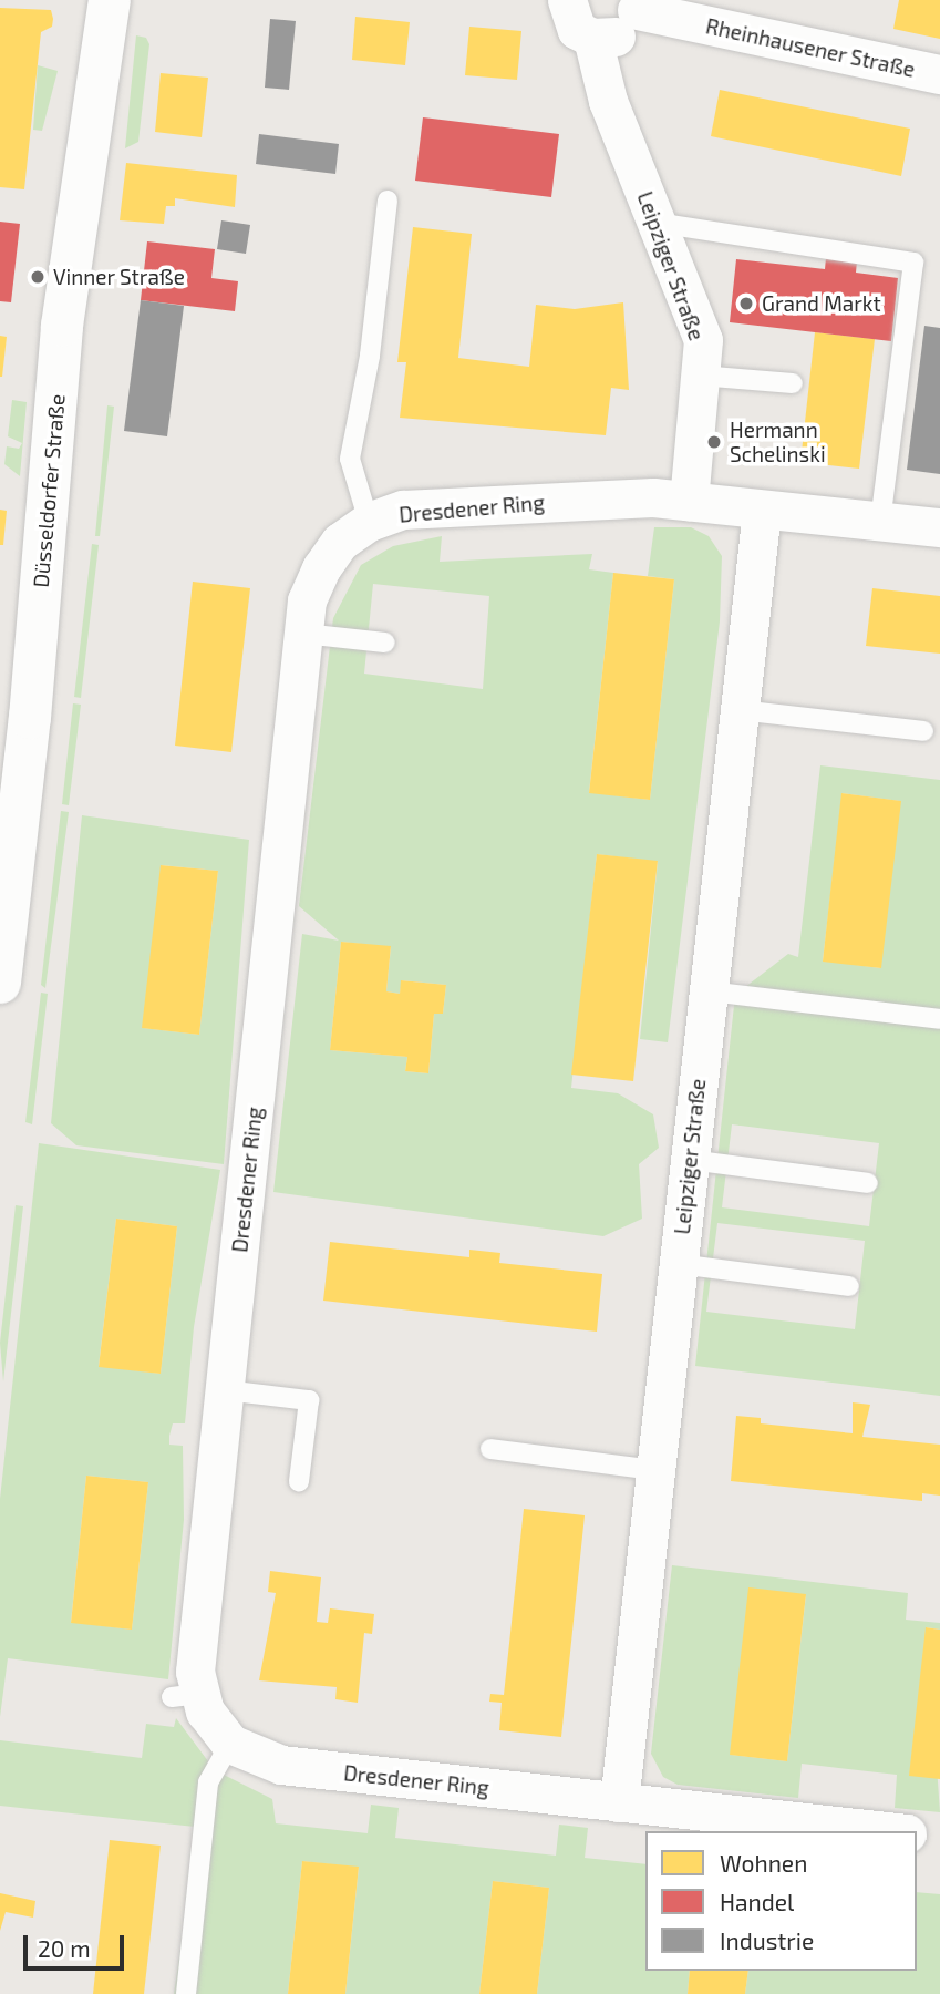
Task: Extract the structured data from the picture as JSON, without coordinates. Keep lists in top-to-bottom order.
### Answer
{
  "streets": {
    "main road": ["Düsseldorfer Straße"],
    "street": ["Rheinhausener Straße", "Leipziger Straße", "Dresdener Ring"]
  },
  "crossings": [
    ["Rheinhausener Straße", "Leipziger Straße"],
    ["Leipziger Straße", "Dresdener Ring"]
  ],
  "places": ["Vinner Straße", "Grand Markt", "Hermann Schelinski"],
  "legend": ["Wohnen", "Handel", "Industrie"],
  "scale_bar": "20 m"
}
